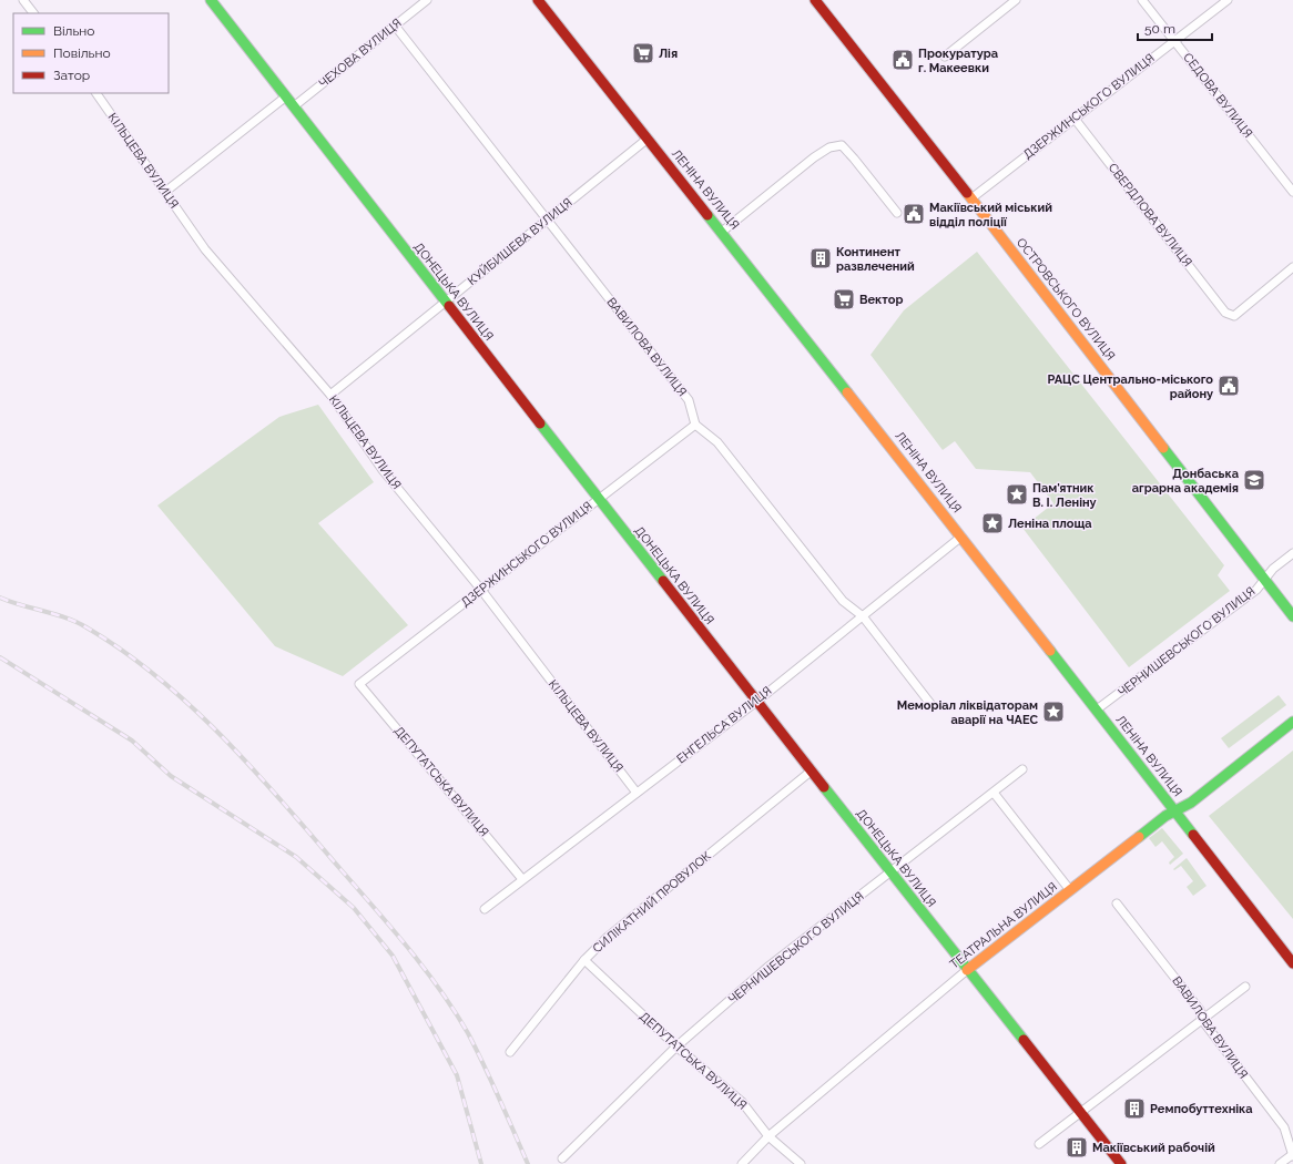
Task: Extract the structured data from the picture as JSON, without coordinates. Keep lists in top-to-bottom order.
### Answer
{
  "streets": {
    "street": [
      "ЧЕХОВА ВУЛИЦЯ",
      "СЕДОВА ВУЛИЦЯ",
      "ДЗЕРЖИНСЬКОГО ВУЛИЦЯ",
      "КІЛЬЦЕВА ВУЛИЦЯ",
      "ЛЕНІНА ВУЛИЦЯ",
      "СВЕРДЛОВА ВУЛИЦЯ",
      "КУЙБИШЕВА ВУЛИЦЯ",
      "ДОНЕЦЬКА ВУЛИЦЯ",
      "ОСТРОВСЬКОГО ВУЛИЦЯ",
      "ВАВИЛОВА ВУЛИЦЯ",
      "ЧЕРНИШЕВСЬКОГО ВУЛИЦЯ",
      "ЕНГЕЛЬСА ВУЛИЦЯ",
      "ДЕПУТАТСЬКА ВУЛИЦЯ",
      "СИЛІКАТНИЙ ПРОВУЛОК",
      "ТЕАТРАЛЬНА ВУЛИЦЯ"
    ]
  },
  "crossings": [
    ["ЧЕХОВА ВУЛИЦЯ", "ДОНЕЦЬКА ВУЛИЦЯ"],
    ["ЧЕХОВА ВУЛИЦЯ", "ВАВИЛОВА ВУЛИЦЯ"],
    ["СЕДОВА ВУЛИЦЯ", "ДЗЕРЖИНСЬКОГО ВУЛИЦЯ"],
    ["ДЗЕРЖИНСЬКОГО ВУЛИЦЯ", "КІЛЬЦЕВА ВУЛИЦЯ"],
    ["ДЗЕРЖИНСЬКОГО ВУЛИЦЯ", "СВЕРДЛОВА ВУЛИЦЯ"],
    ["ДЗЕРЖИНСЬКОГО ВУЛИЦЯ", "ДОНЕЦЬКА ВУЛИЦЯ"],
    ["ДЗЕРЖИНСЬКОГО ВУЛИЦЯ", "ОСТРОВСЬКОГО ВУЛИЦЯ"],
    ["ДЗЕРЖИНСЬКОГО ВУЛИЦЯ", "ВАВИЛОВА ВУЛИЦЯ"],
    ["ДЗЕРЖИНСЬКОГО ВУЛИЦЯ", "ДЕПУТАТСЬКА ВУЛИЦЯ"],
    ["КІЛЬЦЕВА ВУЛИЦЯ", "КУЙБИШЕВА ВУЛИЦЯ"],
    ["КІЛЬЦЕВА ВУЛИЦЯ", "ЕНГЕЛЬСА ВУЛИЦЯ"],
    ["ЛЕНІНА ВУЛИЦЯ", "КУЙБИШЕВА ВУЛИЦЯ"],
    ["ЛЕНІНА ВУЛИЦЯ", "ЧЕРНИШЕВСЬКОГО ВУЛИЦЯ"],
    ["ЛЕНІНА ВУЛИЦЯ", "ЕНГЕЛЬСА ВУЛИЦЯ"],
    ["ЛЕНІНА ВУЛИЦЯ", "ТЕАТРАЛЬНА ВУЛИЦЯ"],
    ["КУЙБИШЕВА ВУЛИЦЯ", "ДОНЕЦЬКА ВУЛИЦЯ"],
    ["КУЙБИШЕВА ВУЛИЦЯ", "ВАВИЛОВА ВУЛИЦЯ"],
    ["ДОНЕЦЬКА ВУЛИЦЯ", "ЧЕРНИШЕВСЬКОГО ВУЛИЦЯ"],
    ["ДОНЕЦЬКА ВУЛИЦЯ", "ЕНГЕЛЬСА ВУЛИЦЯ"],
    ["ДОНЕЦЬКА ВУЛИЦЯ", "СИЛІКАТНИЙ ПРОВУЛОК"],
    ["ДОНЕЦЬКА ВУЛИЦЯ", "ТЕАТРАЛЬНА ВУЛИЦЯ"],
    ["ОСТРОВСЬКОГО ВУЛИЦЯ", "ЧЕРНИШЕВСЬКОГО ВУЛИЦЯ"],
    ["ЧЕРНИШЕВСЬКОГО ВУЛИЦЯ", "ДЕПУТАТСЬКА ВУЛИЦЯ"],
    ["ЕНГЕЛЬСА ВУЛИЦЯ", "ДЕПУТАТСЬКА ВУЛИЦЯ"],
    ["ДЕПУТАТСЬКА ВУЛИЦЯ", "СИЛІКАТНИЙ ПРОВУЛОК"],
    ["ДЕПУТАТСЬКА ВУЛИЦЯ", "ТЕАТРАЛЬНА ВУЛИЦЯ"]
  ],
  "places": {
    "supermarket": ["Лія", "Вектор"],
    "public building": ["Прокуратура г. Макеевки", "Макіївський міський відділ поліції", "РАЦС Центрально-міського району"],
    "building": ["Континент развлечений", "Ремпобуттехніка", "Макіївський рабочій"],
    "school or university": ["Донбаська аграрна академія"],
    "place": ["Пам'ятник В. І. Леніну", "Леніна площа", "Меморіал ліквідаторам аварії на ЧАЕС"]
  },
  "legend": ["Вільно", "Повільно", "Затор"],
  "scale_bar": "50 m"
}
